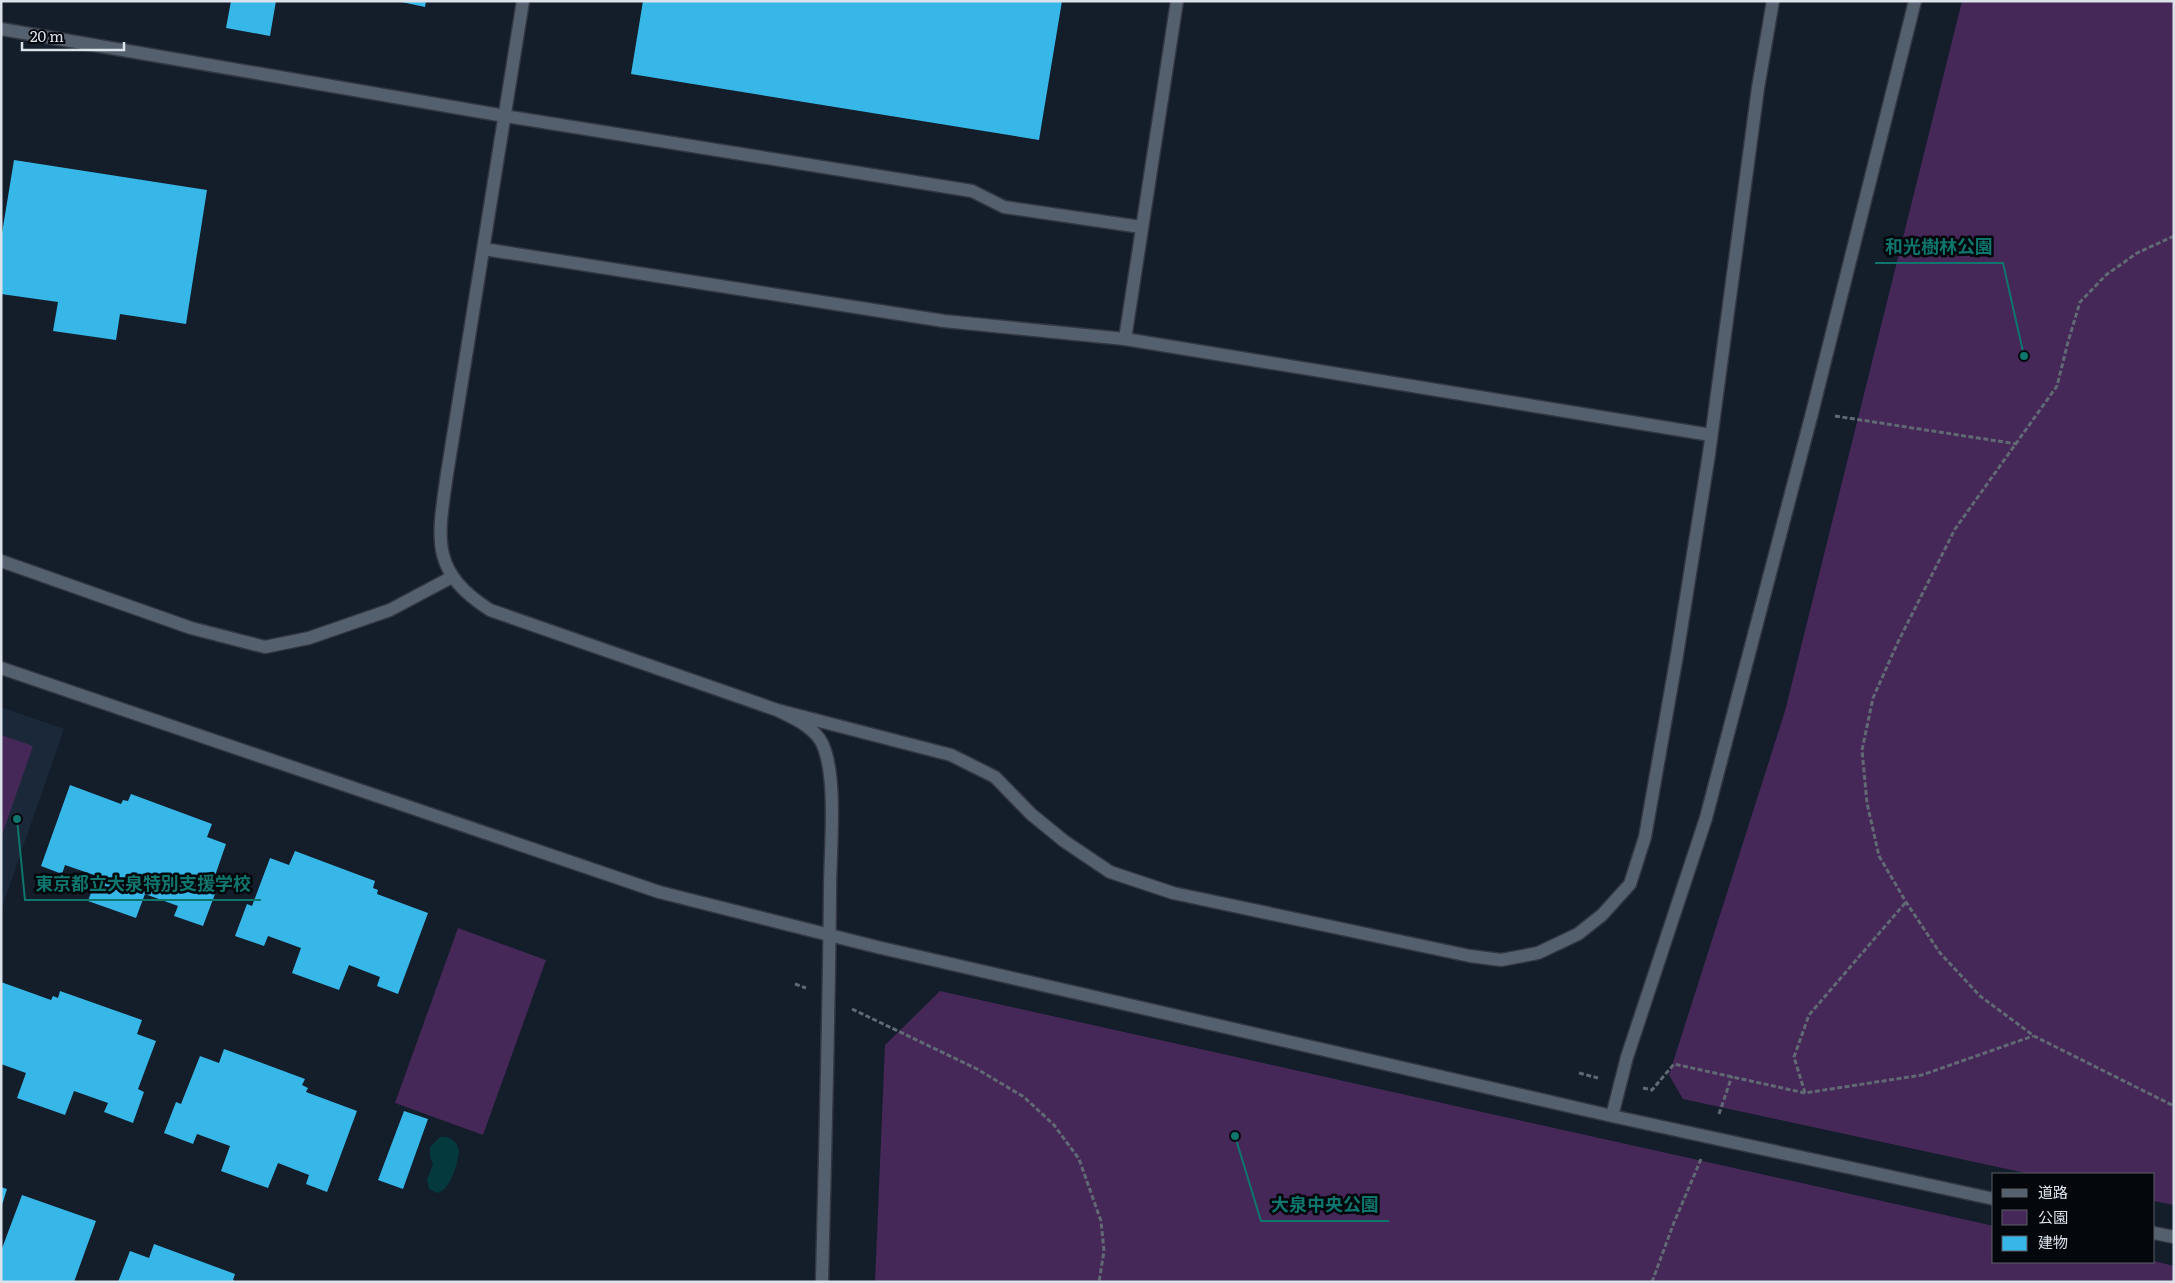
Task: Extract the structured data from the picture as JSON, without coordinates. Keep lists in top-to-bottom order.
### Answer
{
  "places": ["和光樹林公園", "東京都立大泉特別支援学校", "大泉中央公園"],
  "legend": ["道路", "公園", "建物"],
  "scale_bar": "20 m"
}
